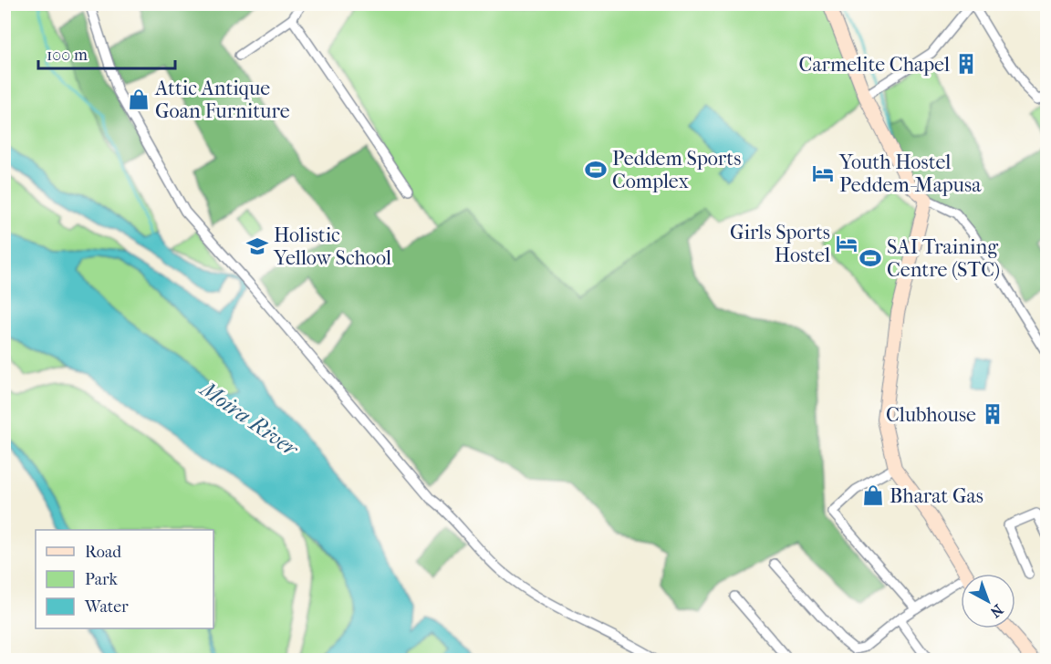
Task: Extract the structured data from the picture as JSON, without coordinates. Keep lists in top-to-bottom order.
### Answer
{
  "water": ["Moira River"],
  "places": {
    "building": ["Carmelite Chapel", "Clubhouse"],
    "shop": ["Attic Antique Goan Furniture", "Bharat Gas"],
    "sports": ["Peddem Sports Complex", "SAI Training Centre (STC)"],
    "hotel": ["Youth Hostel Peddem-Mapusa", "Girls Sports Hostel"],
    "school or university": ["Holistic Yellow School"]
  },
  "legend": ["Road", "Park", "Water"],
  "scale_bar": "100 m",
  "north": "bottom right"
}
